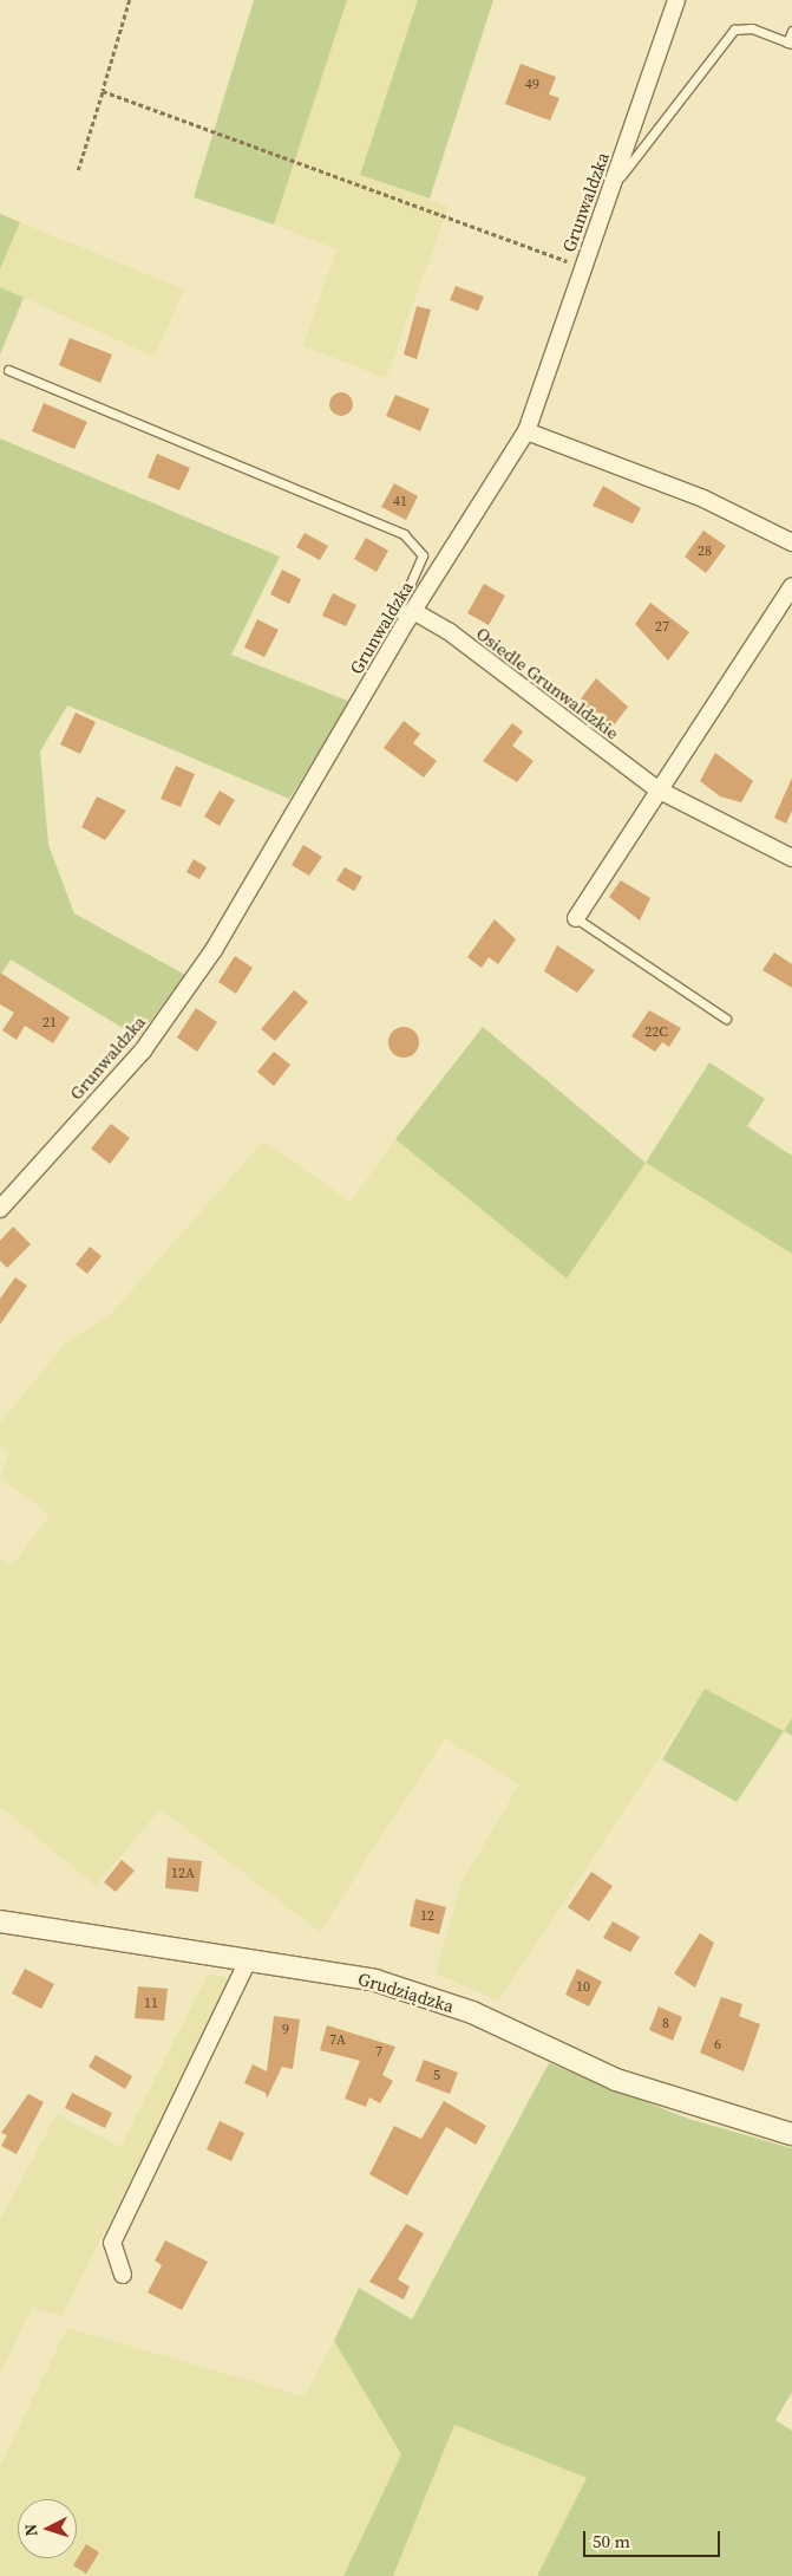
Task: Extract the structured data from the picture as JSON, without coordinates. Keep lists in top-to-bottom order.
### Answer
{
  "streets": {
    "street": ["Grunwaldzka", "Osiedle Grunwaldzkie", "Grudziądzka"]
  },
  "crossings": [
    ["Grunwaldzka", "Osiedle Grunwaldzkie"]
  ],
  "house_numbers": [
    "49",
    "41",
    "28",
    "27",
    "21",
    "22C",
    "12A",
    "12",
    "10",
    "11",
    "8",
    "9",
    "7A",
    "6",
    "7",
    "5"
  ],
  "scale_bar": "50 m",
  "north": "left"
}
